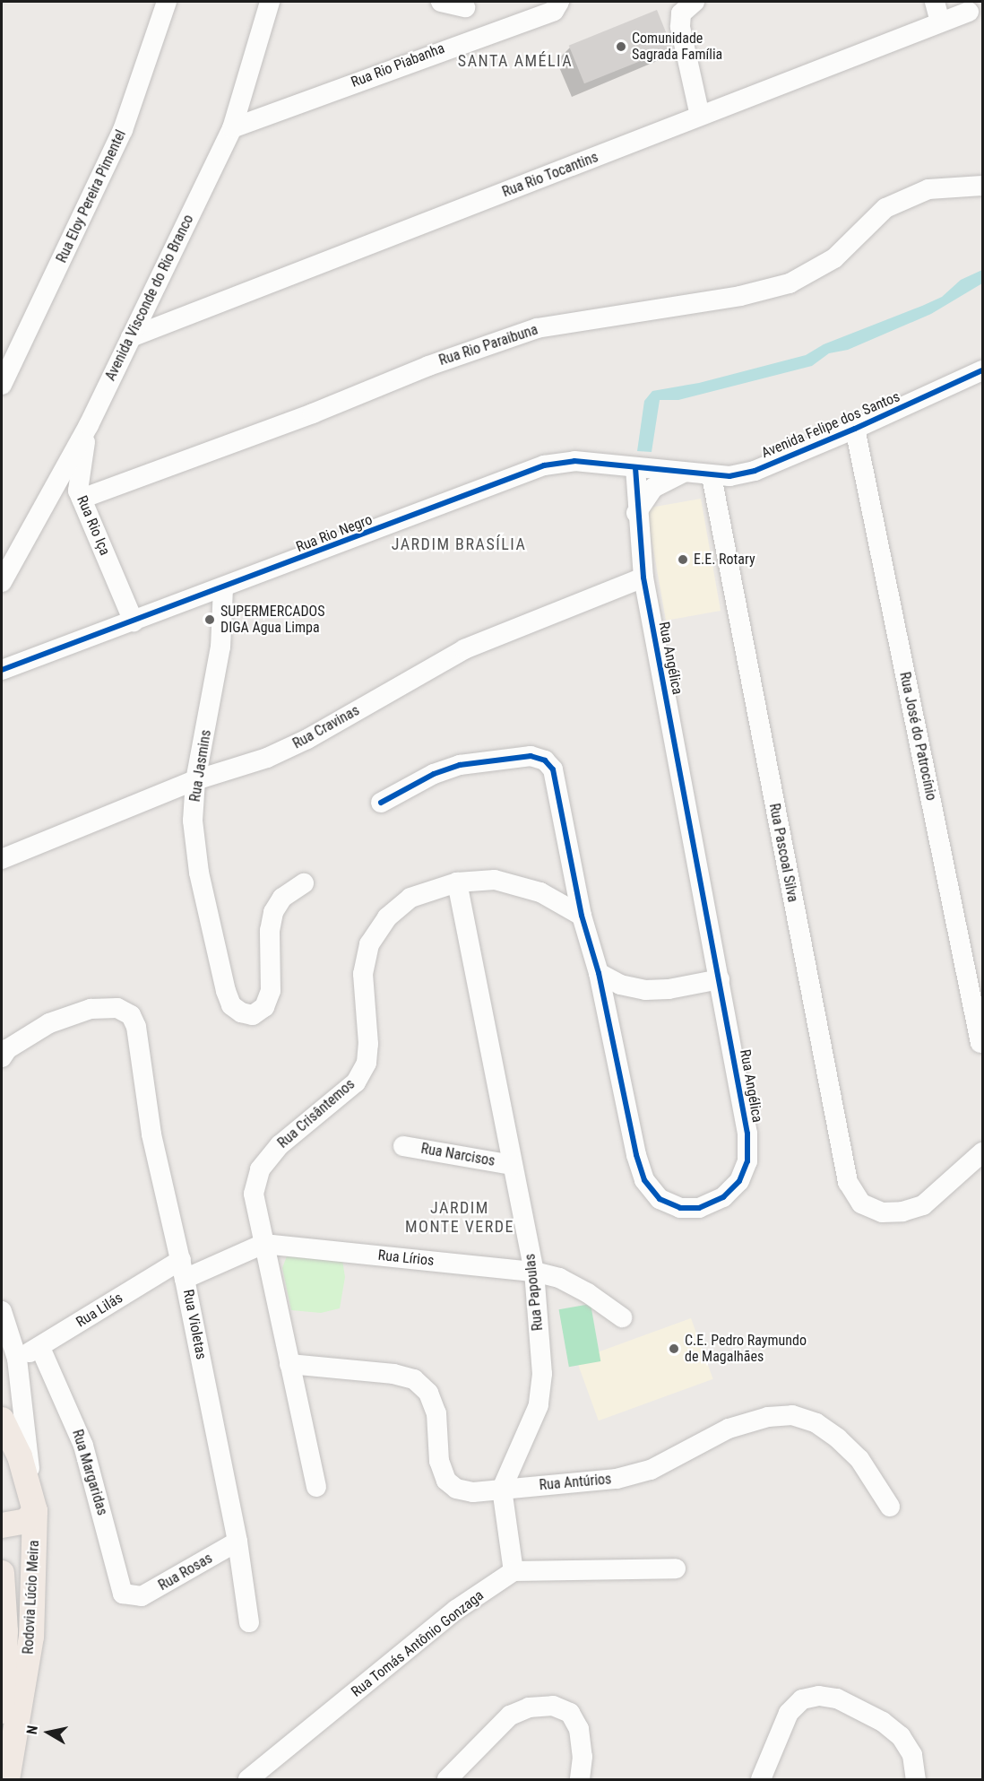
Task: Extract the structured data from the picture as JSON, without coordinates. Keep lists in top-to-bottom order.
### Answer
{
  "streets": {
    "main road": ["Rodovia Lúcio Meira"],
    "street": [
      "Rua Rio Piabanha",
      "Rua Rio Tocantins",
      "Rua Eloy Pereira Pimentel",
      "Avenida Visconde do Rio Branco",
      "Rua Rio Paraibuna",
      "Avenida Felipe dos Santos",
      "Rua Rio Iça",
      "Rua Rio Negro",
      "Rua Angélica",
      "Rua Cravinas",
      "Rua José do Patrocínio",
      "Rua Jasmins",
      "Rua Pascoal Silva",
      "Rua Crisântemos",
      "Rua Narcisos",
      "Rua Lírios",
      "Rua Papoulas",
      "Rua Lilás",
      "Rua Violetas",
      "Rua Margaridas",
      "Rua Antúrios",
      "Rua Rosas",
      "Rua Tomás Antônio Gonzaga"
    ]
  },
  "crossings": [
    ["Rua Rio Piabanha", "Avenida Visconde do Rio Branco"],
    ["Rua Rio Tocantins", "Avenida Visconde do Rio Branco"],
    ["Avenida Visconde do Rio Branco", "Rua Rio Paraibuna"],
    ["Avenida Visconde do Rio Branco", "Rua Rio Iça"],
    ["Rua Rio Paraibuna", "Rua Rio Iça"],
    ["Avenida Felipe dos Santos", "Rua Rio Negro"],
    ["Avenida Felipe dos Santos", "Rua José do Patrocínio"],
    ["Avenida Felipe dos Santos", "Rua Pascoal Silva"],
    ["Rua Rio Iça", "Rua Rio Negro"],
    ["Rua Rio Negro", "Rua Angélica"],
    ["Rua Rio Negro", "Rua Jasmins"],
    ["Rua Angélica", "Rua Cravinas"],
    ["Rua Angélica", "Rua Crisântemos"],
    ["Rua Cravinas", "Rua Jasmins"],
    ["Rua Crisântemos", "Rua Lírios"],
    ["Rua Crisântemos", "Rua Papoulas"],
    ["Rua Crisântemos", "Rua Antúrios"],
    ["Rua Narcisos", "Rua Papoulas"],
    ["Rua Lírios", "Rua Papoulas"],
    ["Rua Lírios", "Rua Lilás"],
    ["Rua Lírios", "Rua Violetas"],
    ["Rua Papoulas", "Rua Antúrios"],
    ["Rua Lilás", "Rua Violetas"],
    ["Rua Lilás", "Rua Margaridas"],
    ["Rua Violetas", "Rua Rosas"],
    ["Rua Margaridas", "Rua Rosas"]
  ],
  "districts": ["SANTA AMÉLIA", "JARDIM BRASÍLIA", "JARDIM MONTE VERDE"],
  "places": [
    "Comunidade Sagrada Família",
    "E.E. Rotary",
    "SUPERMERCADOS DIGA Agua Limpa",
    "C.E. Pedro Raymundo de Magalhães"
  ],
  "north": "left"
}
